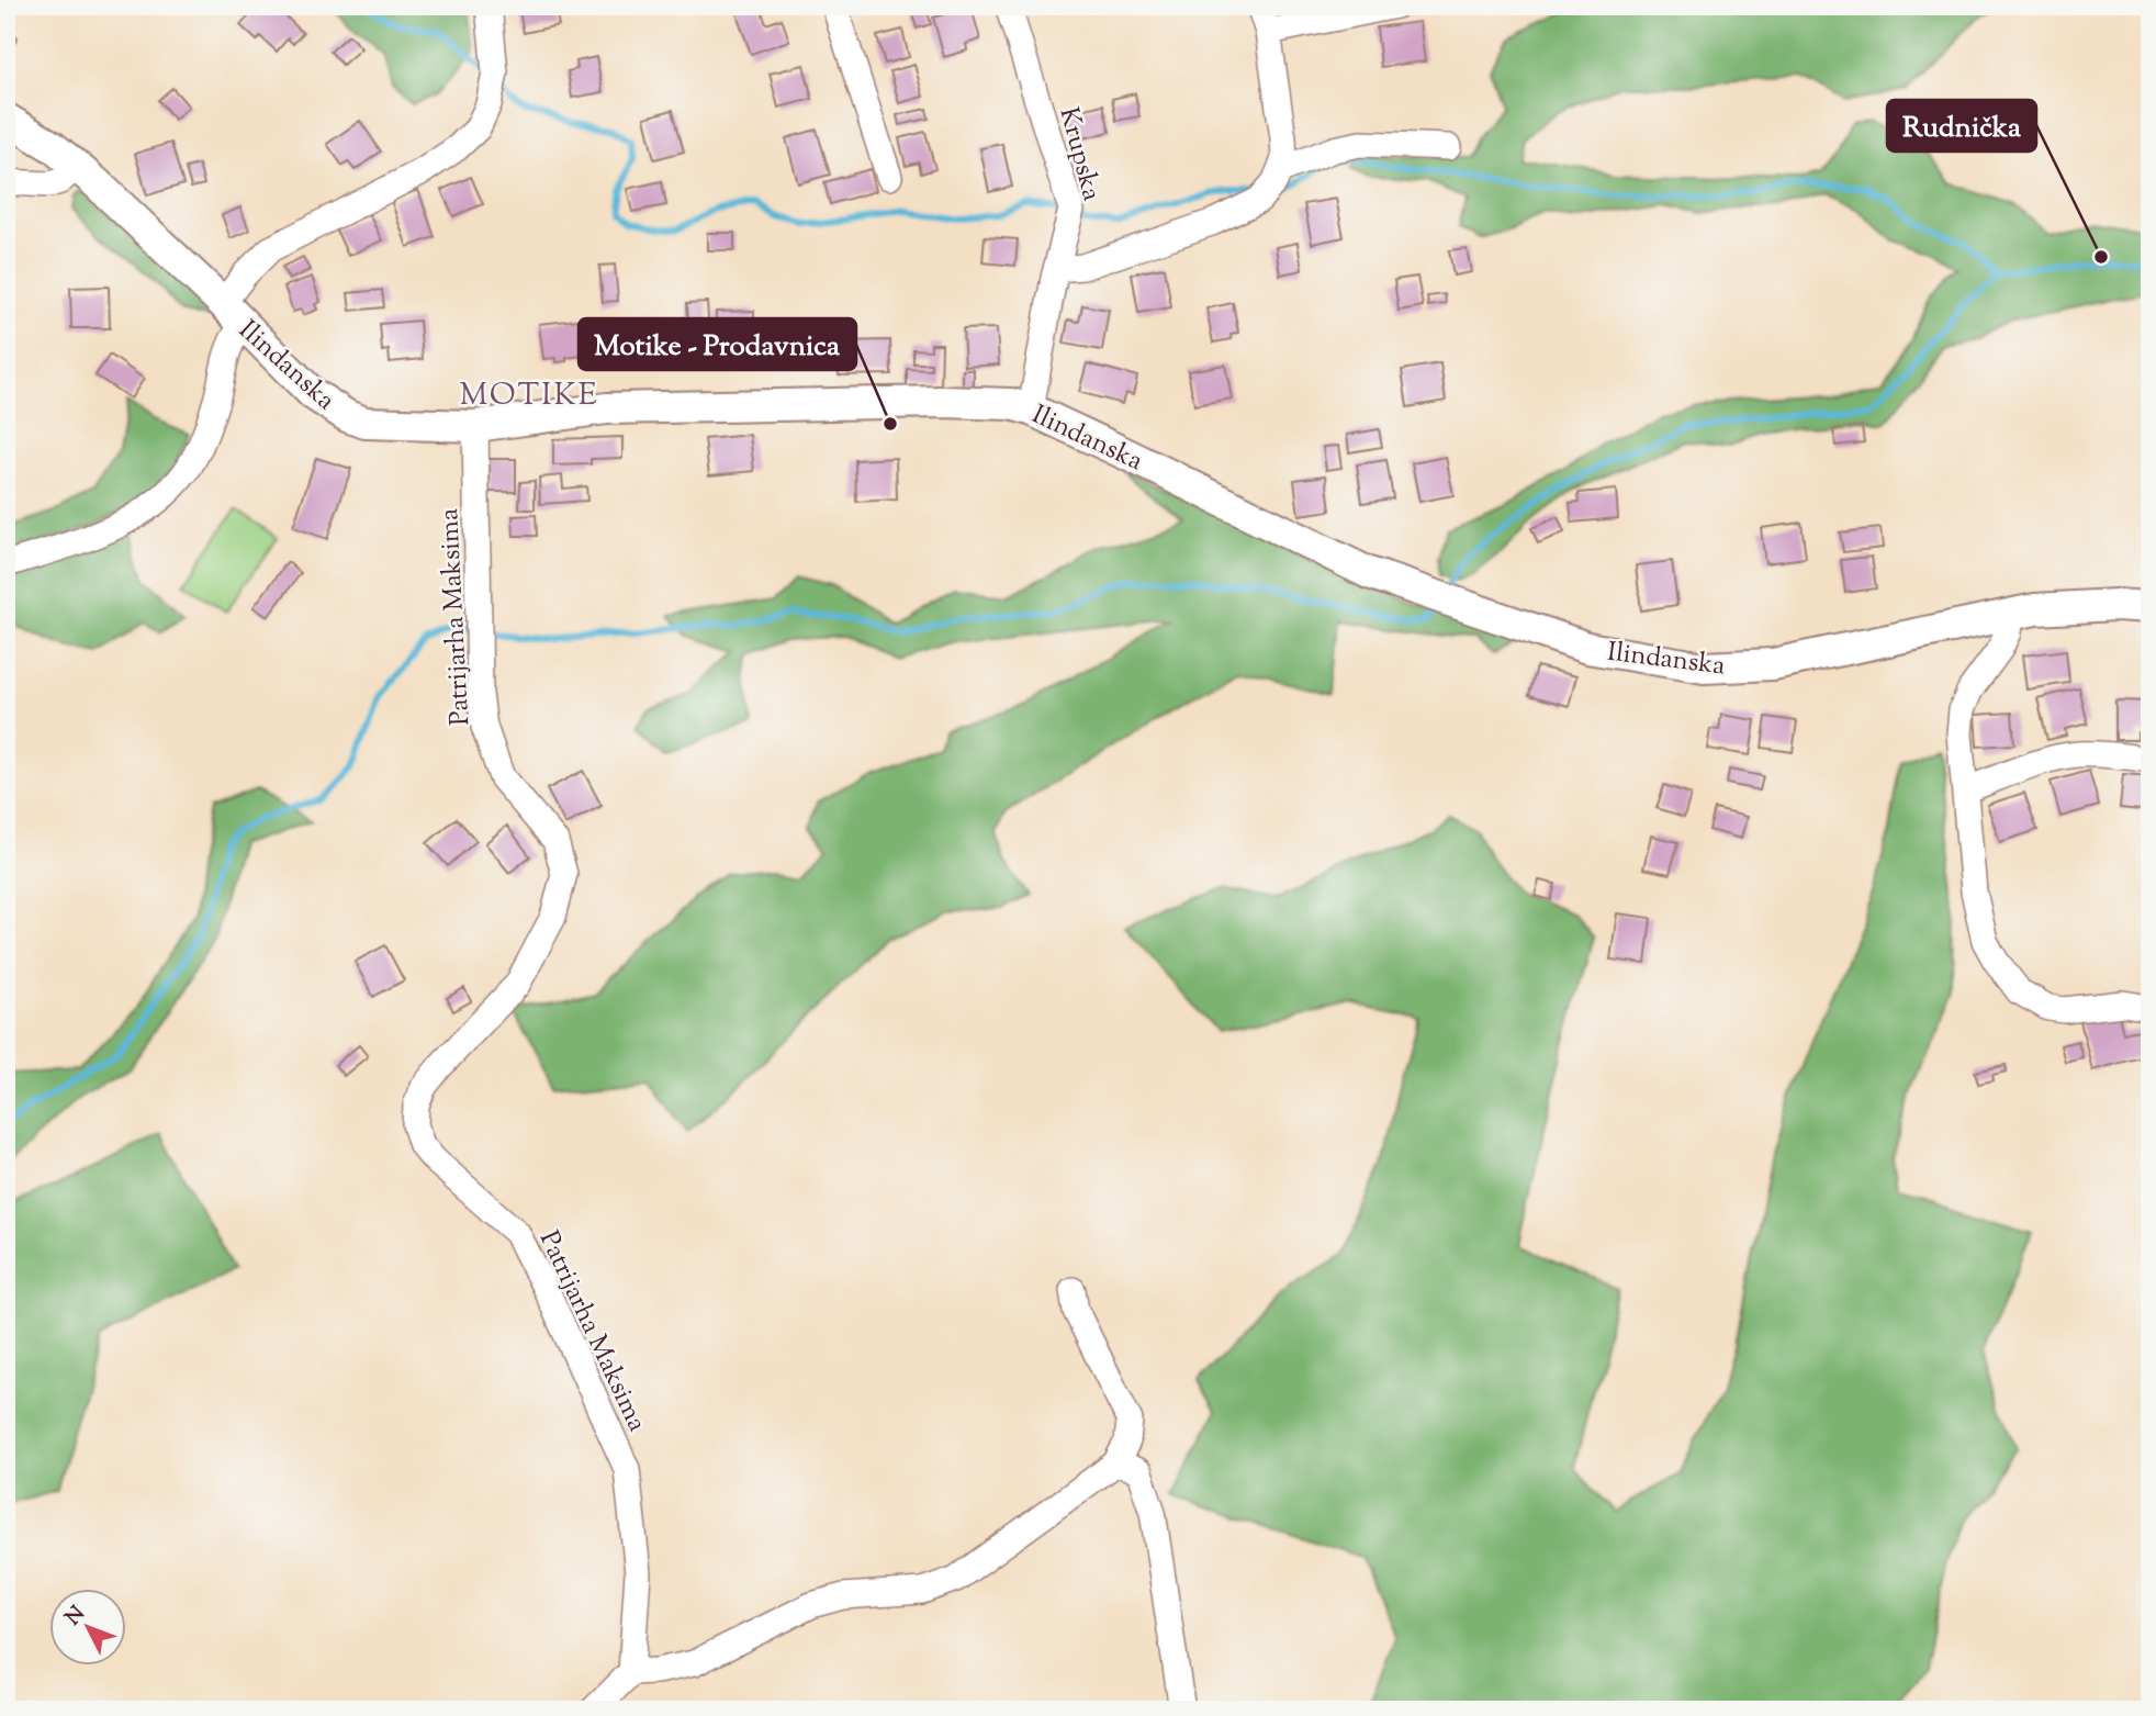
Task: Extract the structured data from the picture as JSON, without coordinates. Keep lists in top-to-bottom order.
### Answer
{
  "streets": {
    "street": ["Krupska", "Ilindanska", "Patrijarha Maksima"]
  },
  "crossings": [
    ["Krupska", "Ilindanska"],
    ["Ilindanska", "Patrijarha Maksima"]
  ],
  "districts": ["MOTIKE"],
  "places": ["Rudnička", "Motike - Prodavnica"],
  "north": "top left"
}
